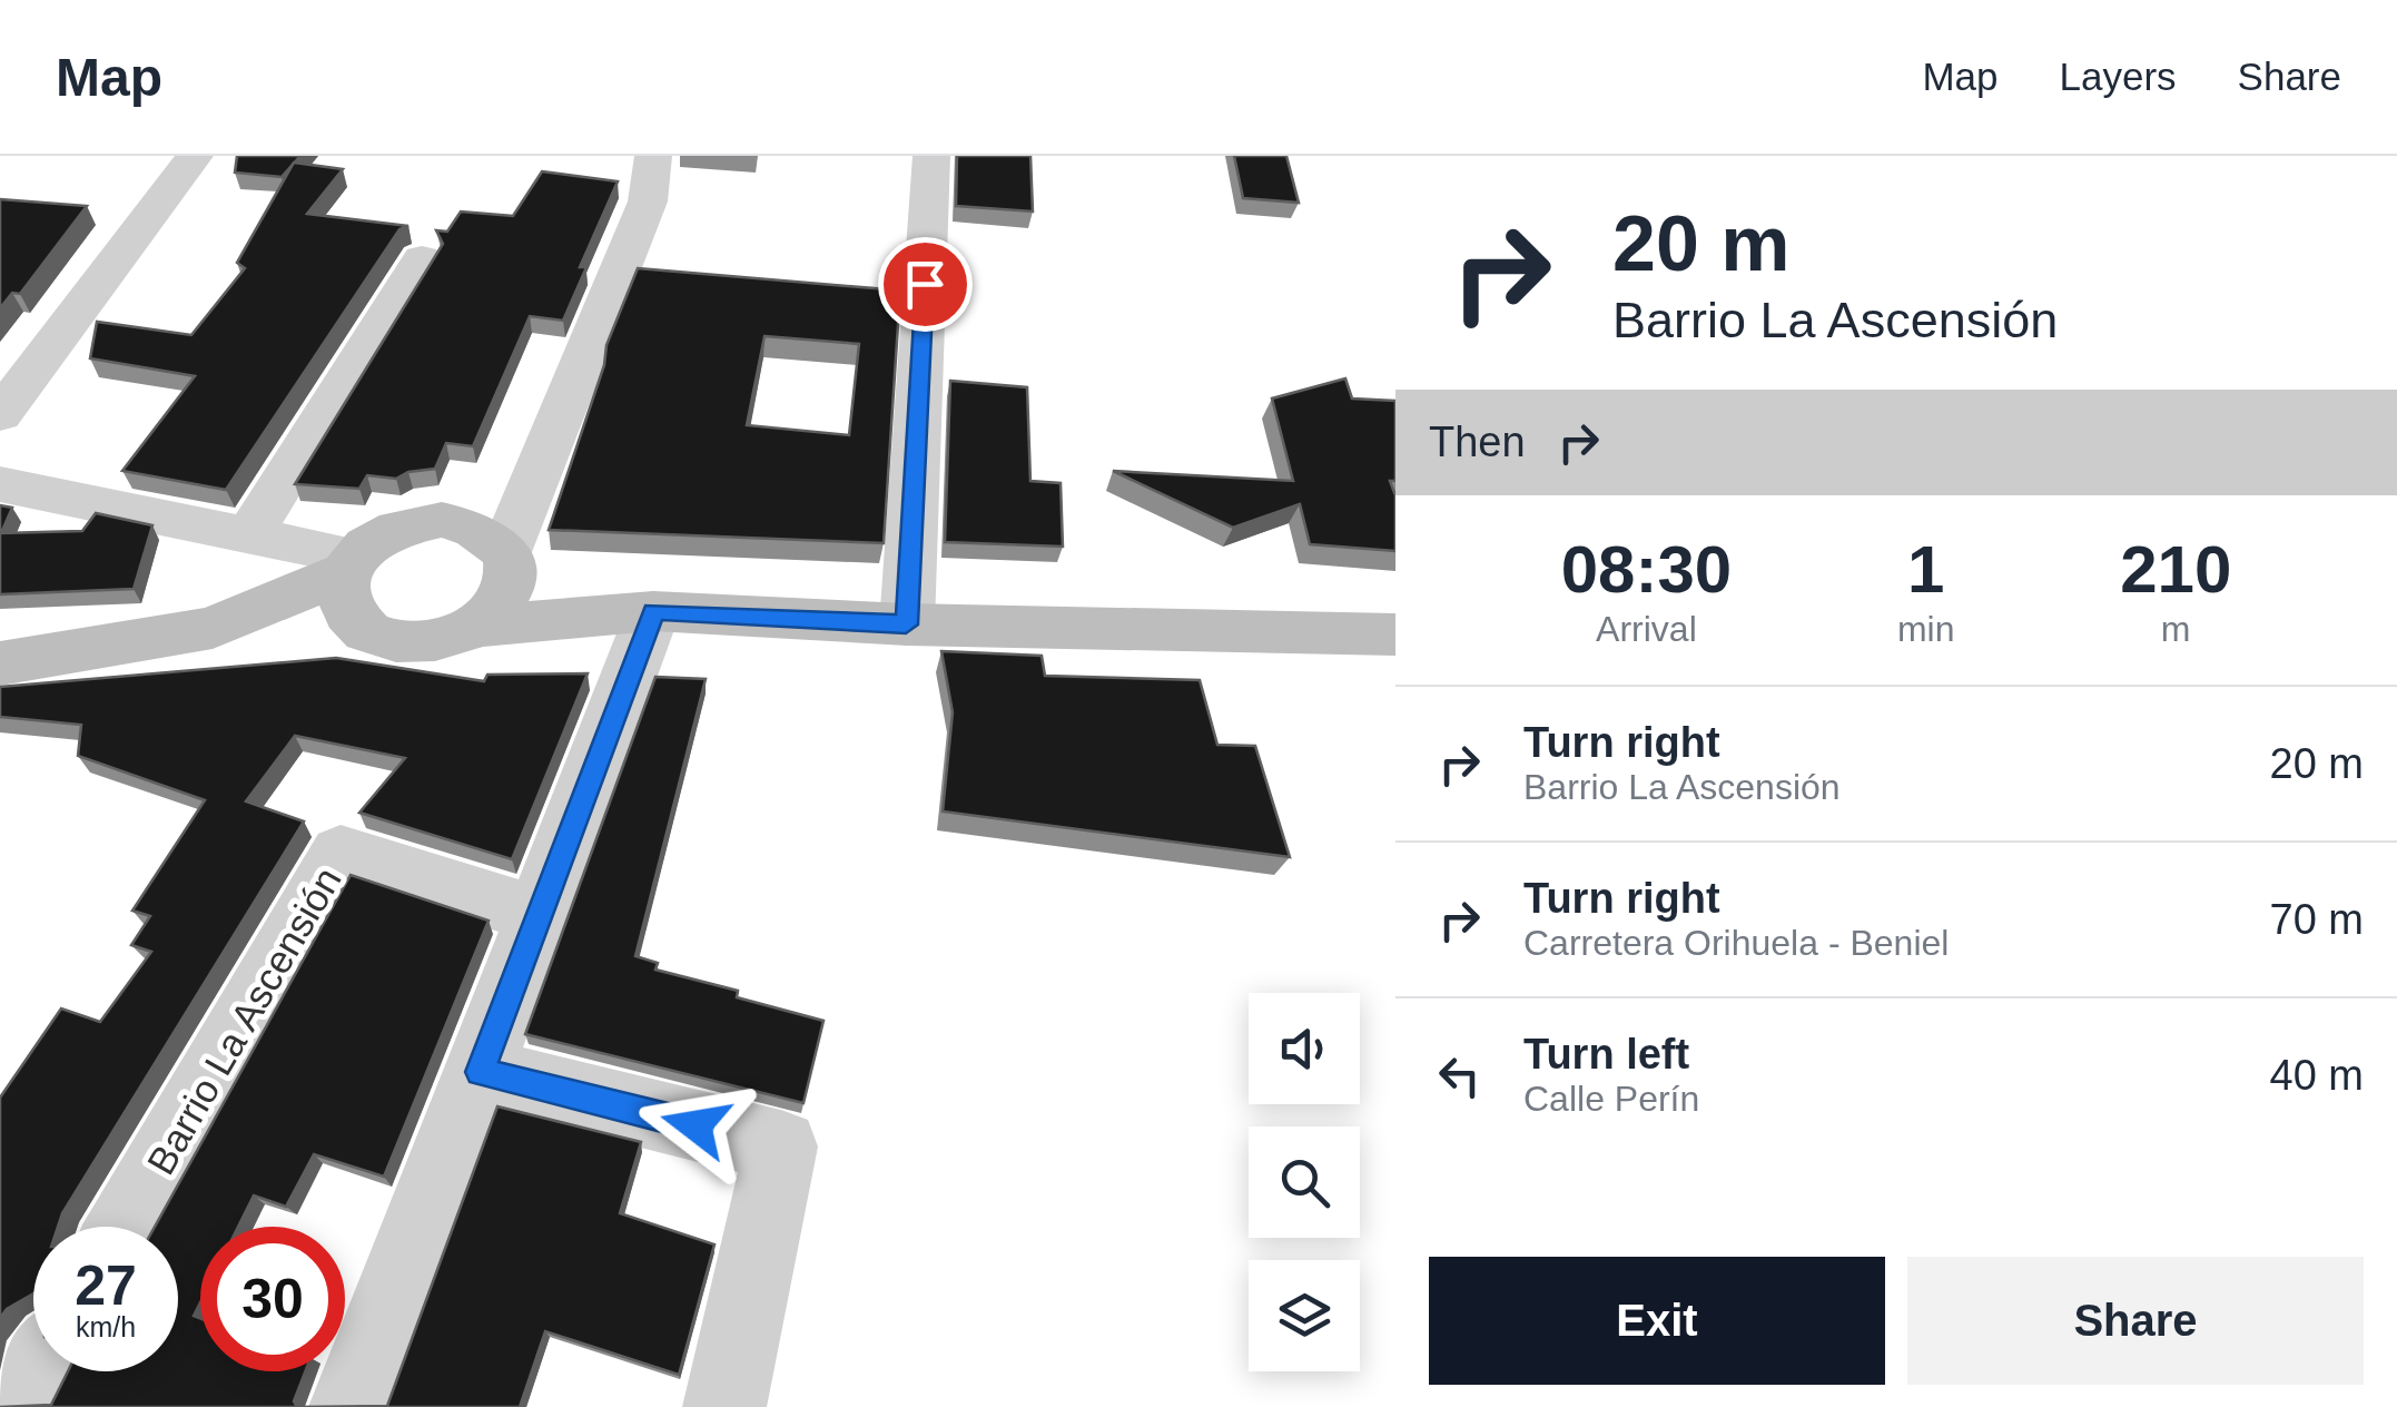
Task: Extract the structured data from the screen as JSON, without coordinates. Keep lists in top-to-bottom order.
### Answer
{
  "streets": {
    "street": ["Barrio La Ascensión"]
  },
  "page": {
    "header": "Map",
    "nav": ["Map", "Layers", "Share"],
    "turn": ["20 m", "Barrio La Ascensión"],
    "then": "Then",
    "eta": [
      "08:30",
      "Arrival",
      "1",
      "min",
      "210",
      "m"
    ],
    "list": [
      {
        "name": "Turn right",
        "note": "Barrio La Ascensión",
        "value": "20 m"
      },
      {
        "name": "Turn right",
        "note": "Carretera Orihuela - Beniel",
        "value": "70 m"
      },
      {
        "name": "Turn left",
        "note": "Calle Perín",
        "value": "40 m"
      }
    ],
    "speed": "27 km/h",
    "limit": "30",
    "buttons": ["Exit", "Share"]
  }
}
